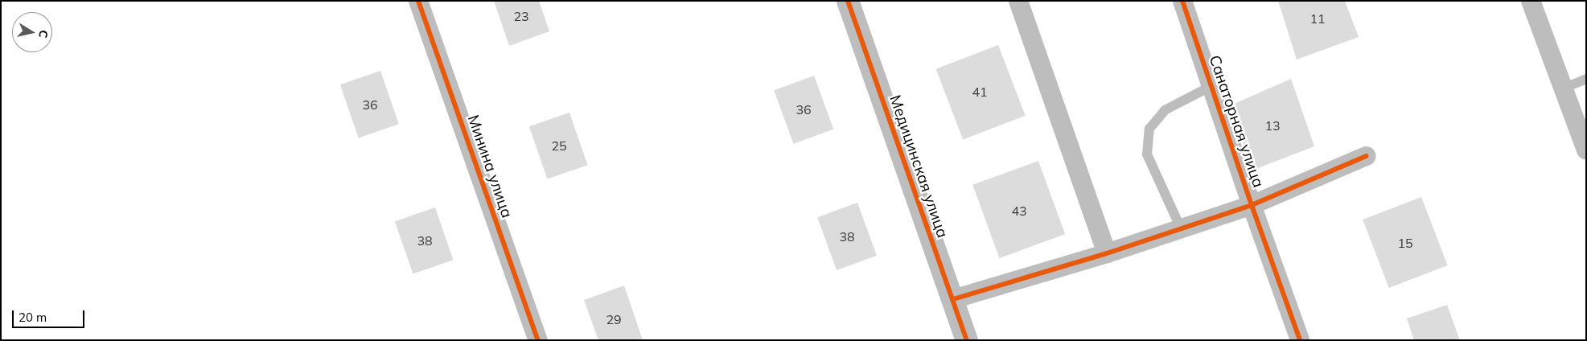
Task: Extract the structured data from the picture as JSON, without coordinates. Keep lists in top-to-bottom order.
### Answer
{
  "streets": {
    "street": ["Санаторная улица", "Минина улица", "Медицинская улица"]
  },
  "house_numbers": [
    "23",
    "11",
    "41",
    "36",
    "36",
    "13",
    "25",
    "43",
    "38",
    "38",
    "15",
    "29"
  ],
  "scale_bar": "20 m",
  "north": "right"
}
